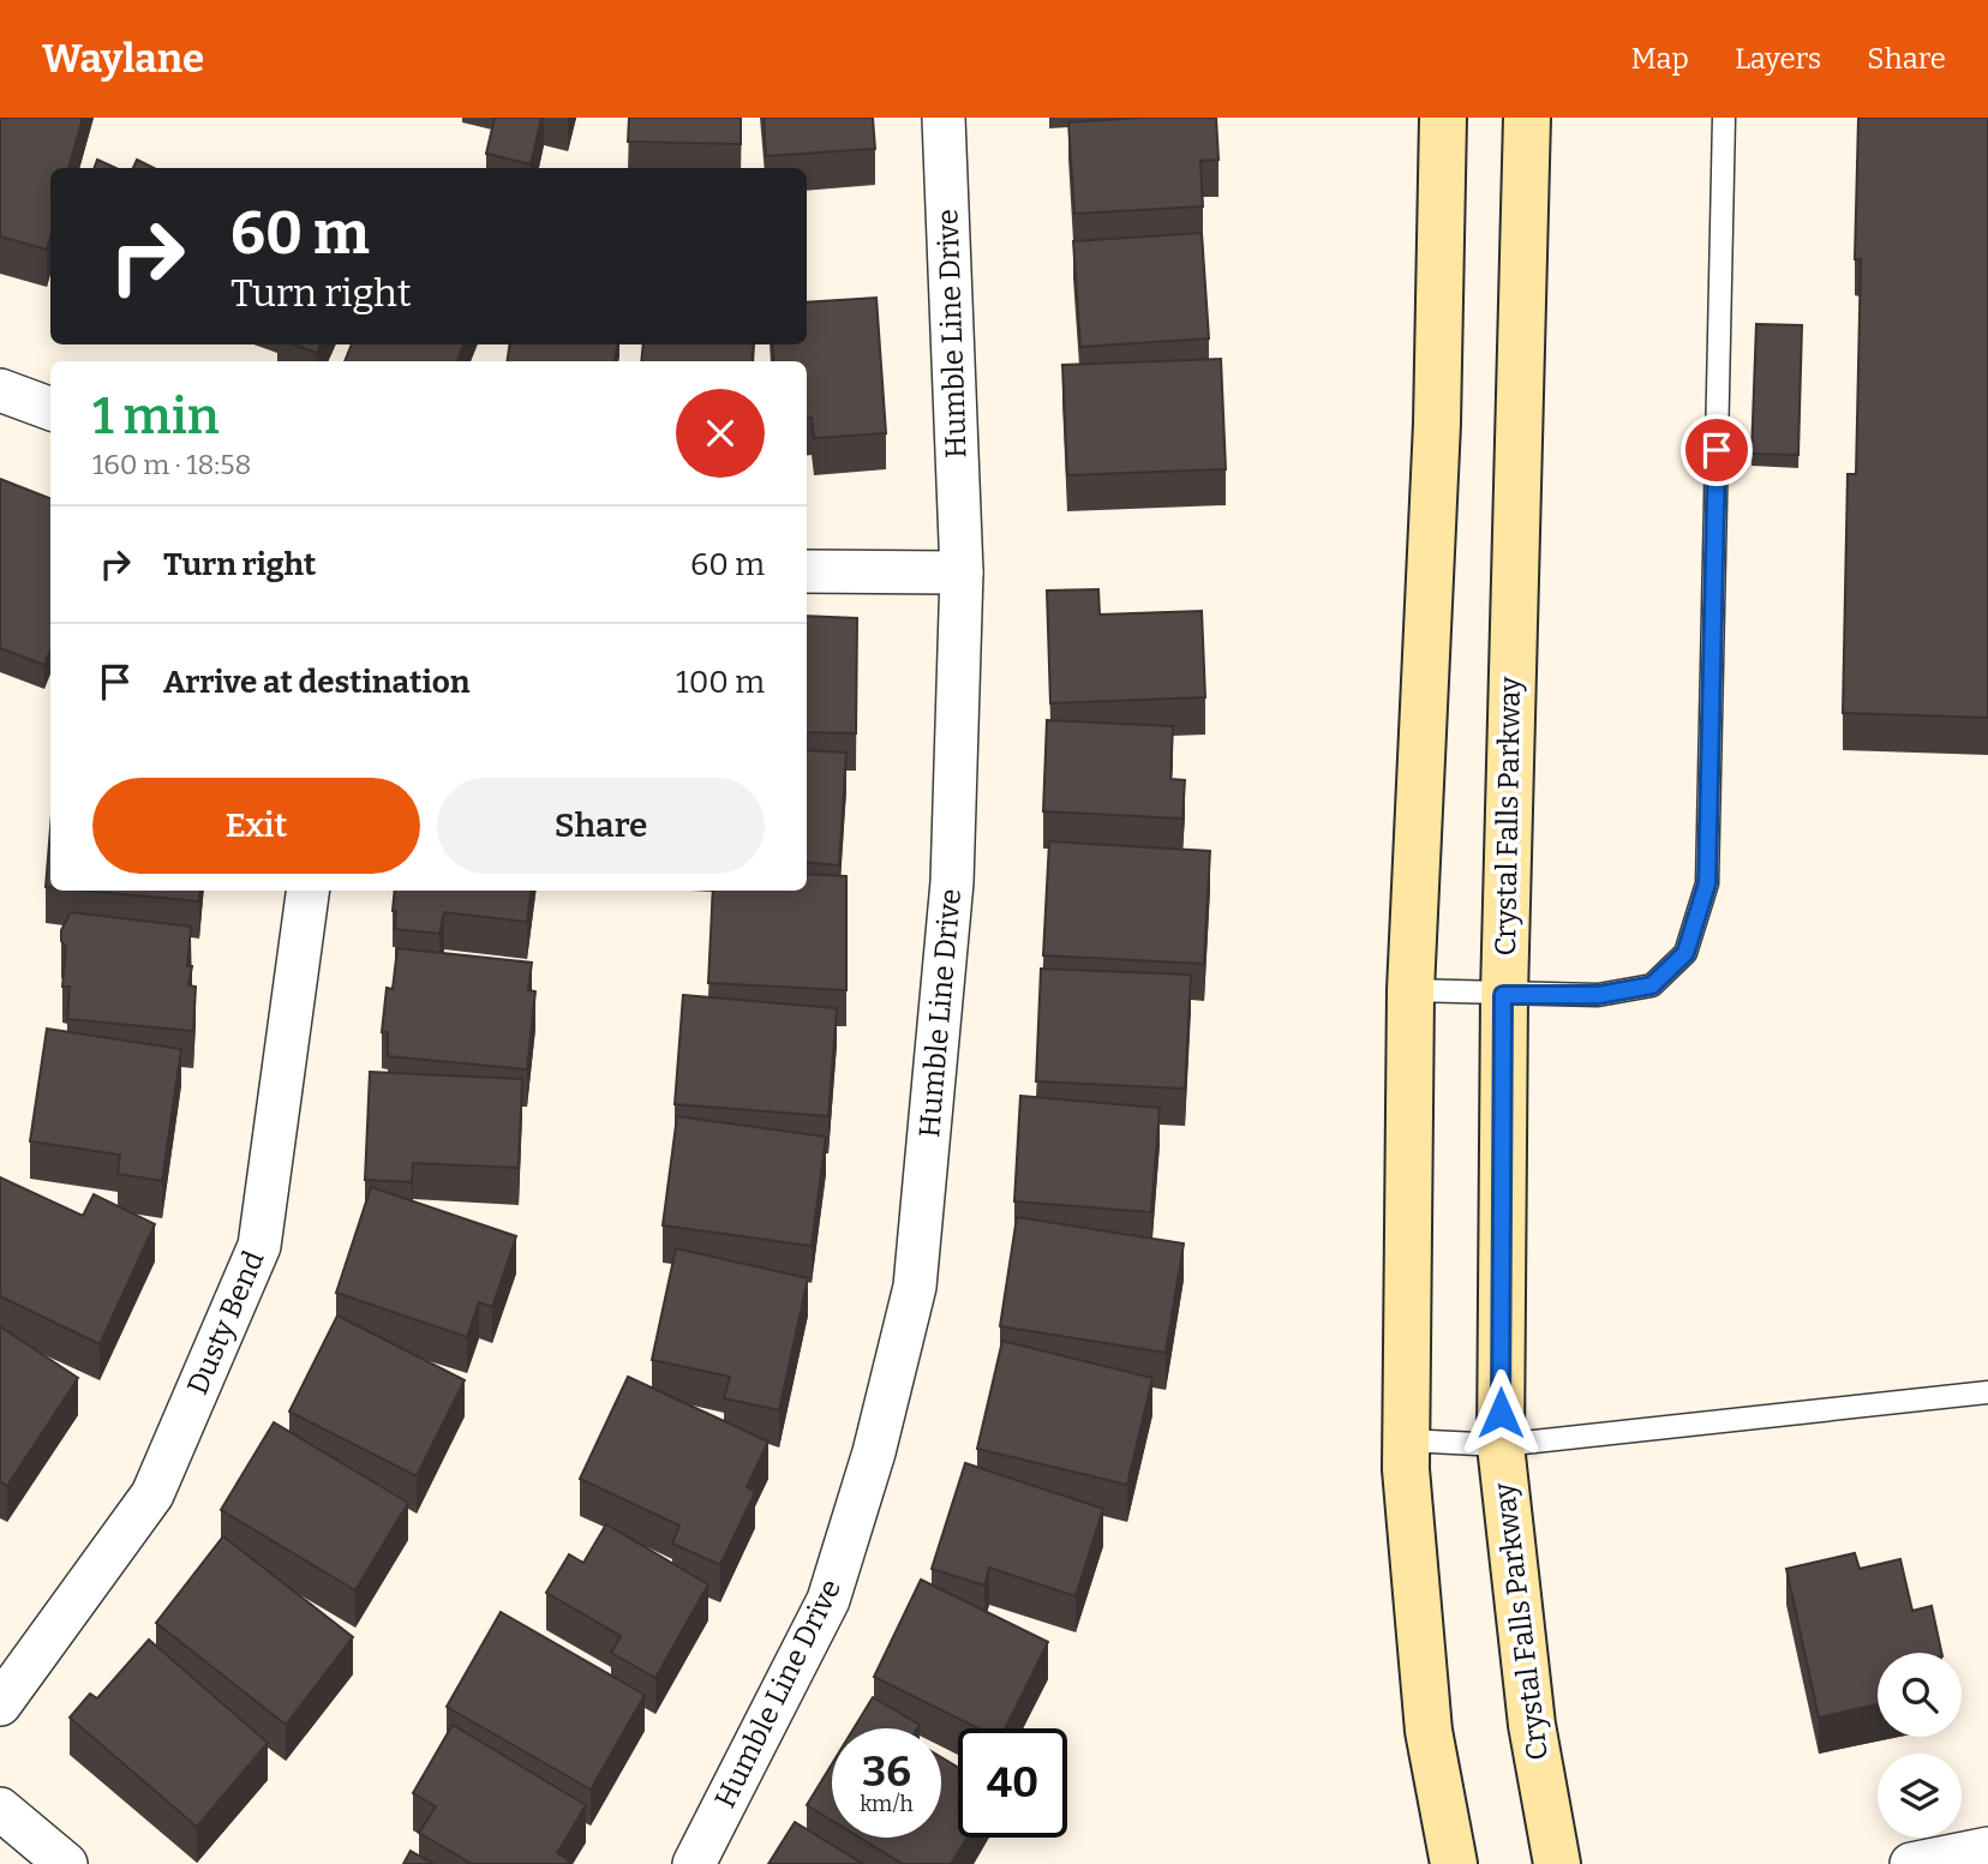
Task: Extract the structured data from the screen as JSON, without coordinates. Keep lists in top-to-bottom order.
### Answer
{
  "streets": {
    "street": ["Humble Line Drive", "Crystal Falls Parkway", "Dusty Bend"]
  },
  "page": {
    "header": "Waylane",
    "nav": ["Map", "Layers", "Share"],
    "turn": ["60 m", "Turn right"],
    "heading": ["1 min", "160 m · 18:58"],
    "list": [
      {
        "name": "Turn right",
        "value": "60 m"
      },
      {
        "name": "Arrive at destination",
        "value": "100 m"
      }
    ],
    "buttons": ["Exit", "Share"],
    "speed": "36 km/h",
    "limit": "40"
  }
}
